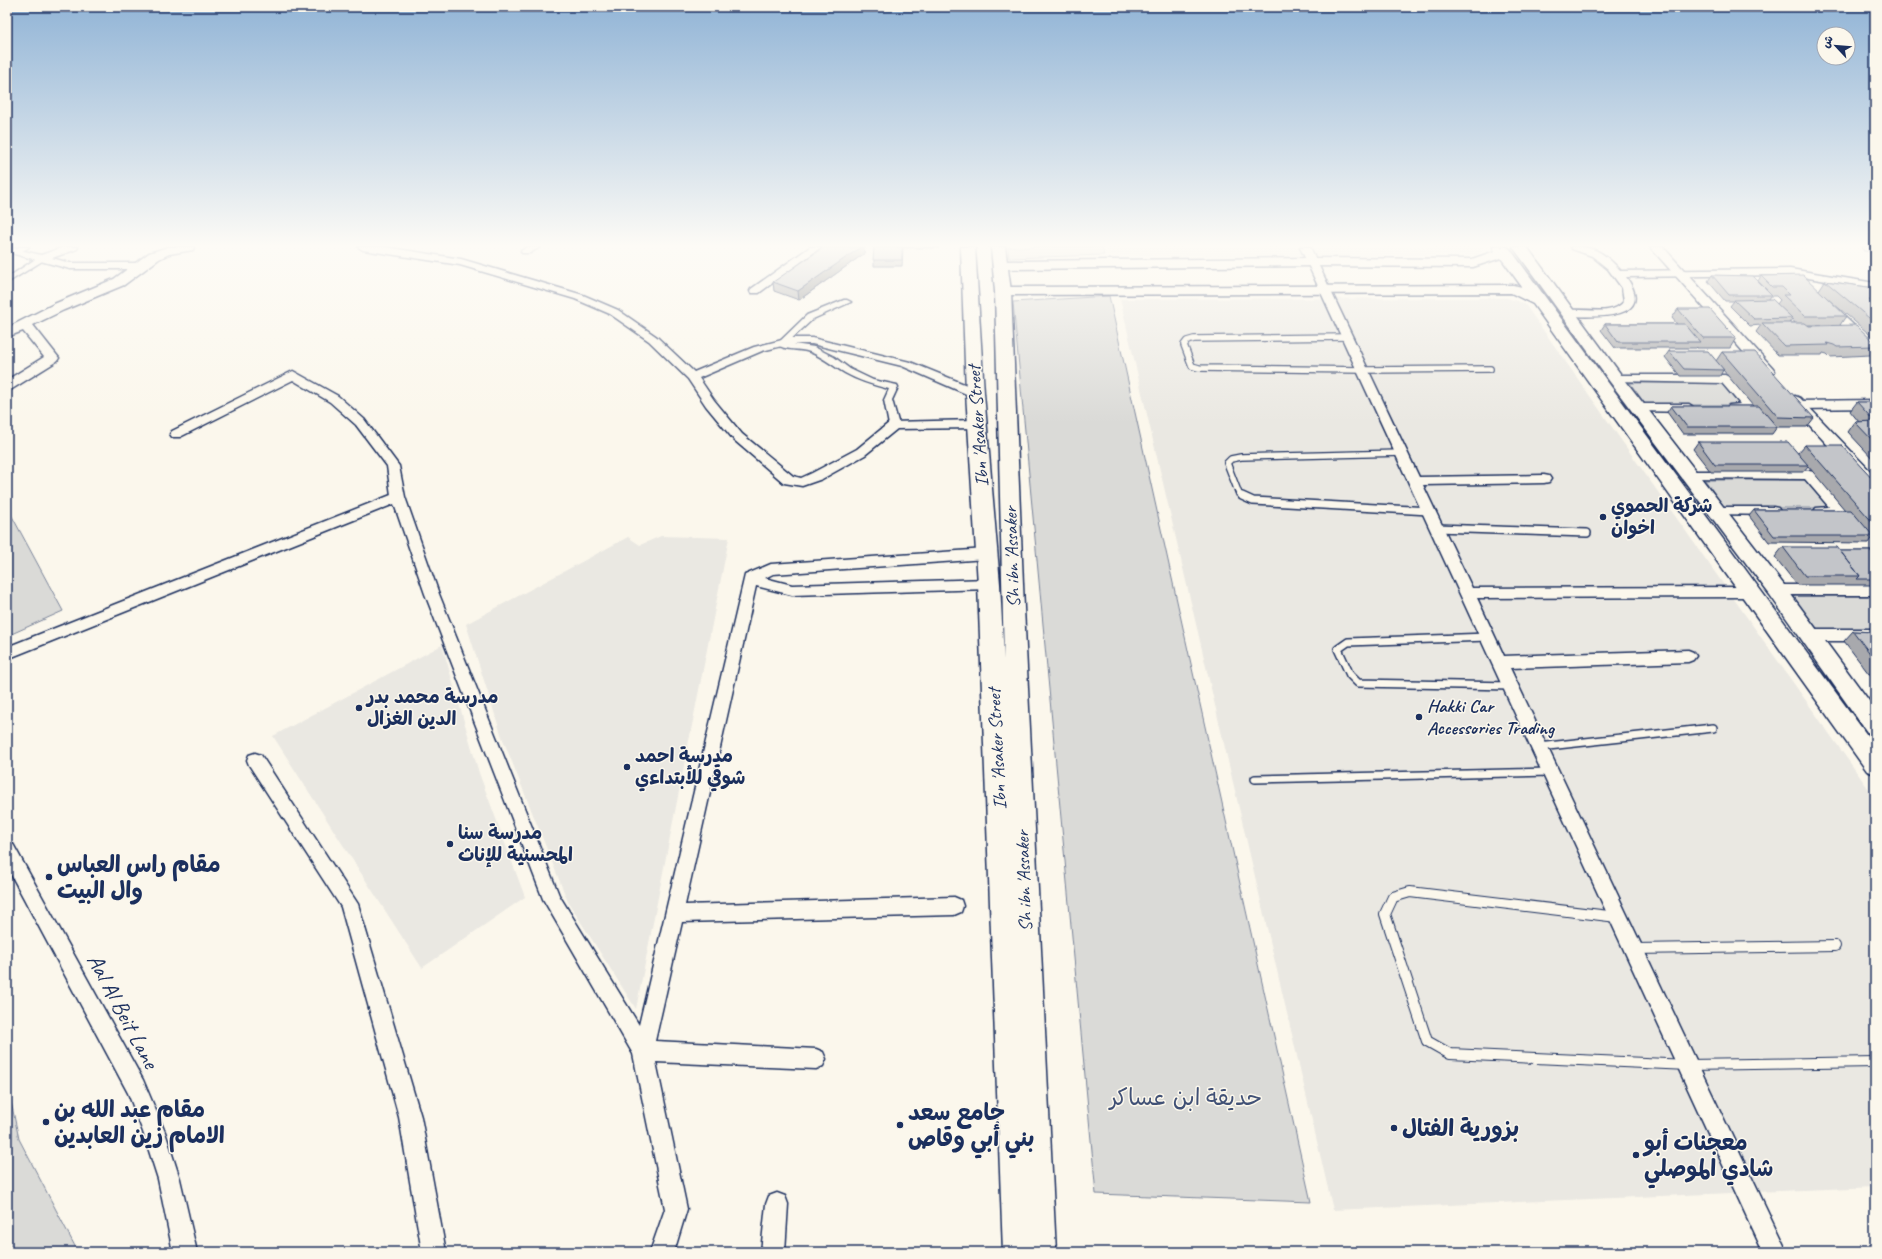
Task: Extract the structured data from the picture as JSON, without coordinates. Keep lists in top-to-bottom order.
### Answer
{
  "streets": {
    "main road": ["Ibn 'Asaker Street", "Sh ibn 'Assaker"],
    "street": ["Aal Al Beit Lane"]
  },
  "parks": ["حديقة ابن عساكر"],
  "places": [
    "شركة الحموي اخوان",
    "مدرسة محمد بدر الدين الغزال",
    "Hakki Car Accessories Trading",
    "مدرسة احمد شوقي للأبتداءي",
    "مدرسة سنا المحسنية للإناث",
    "مقام راس العباس وال البيت",
    "مقام عبد الله بن الامام زين العابدين",
    "جامع سعد بني أبي وقاص",
    "بزورية الفتال",
    "معجنات أبو شادي الموصلي"
  ],
  "north": "top left"
}
